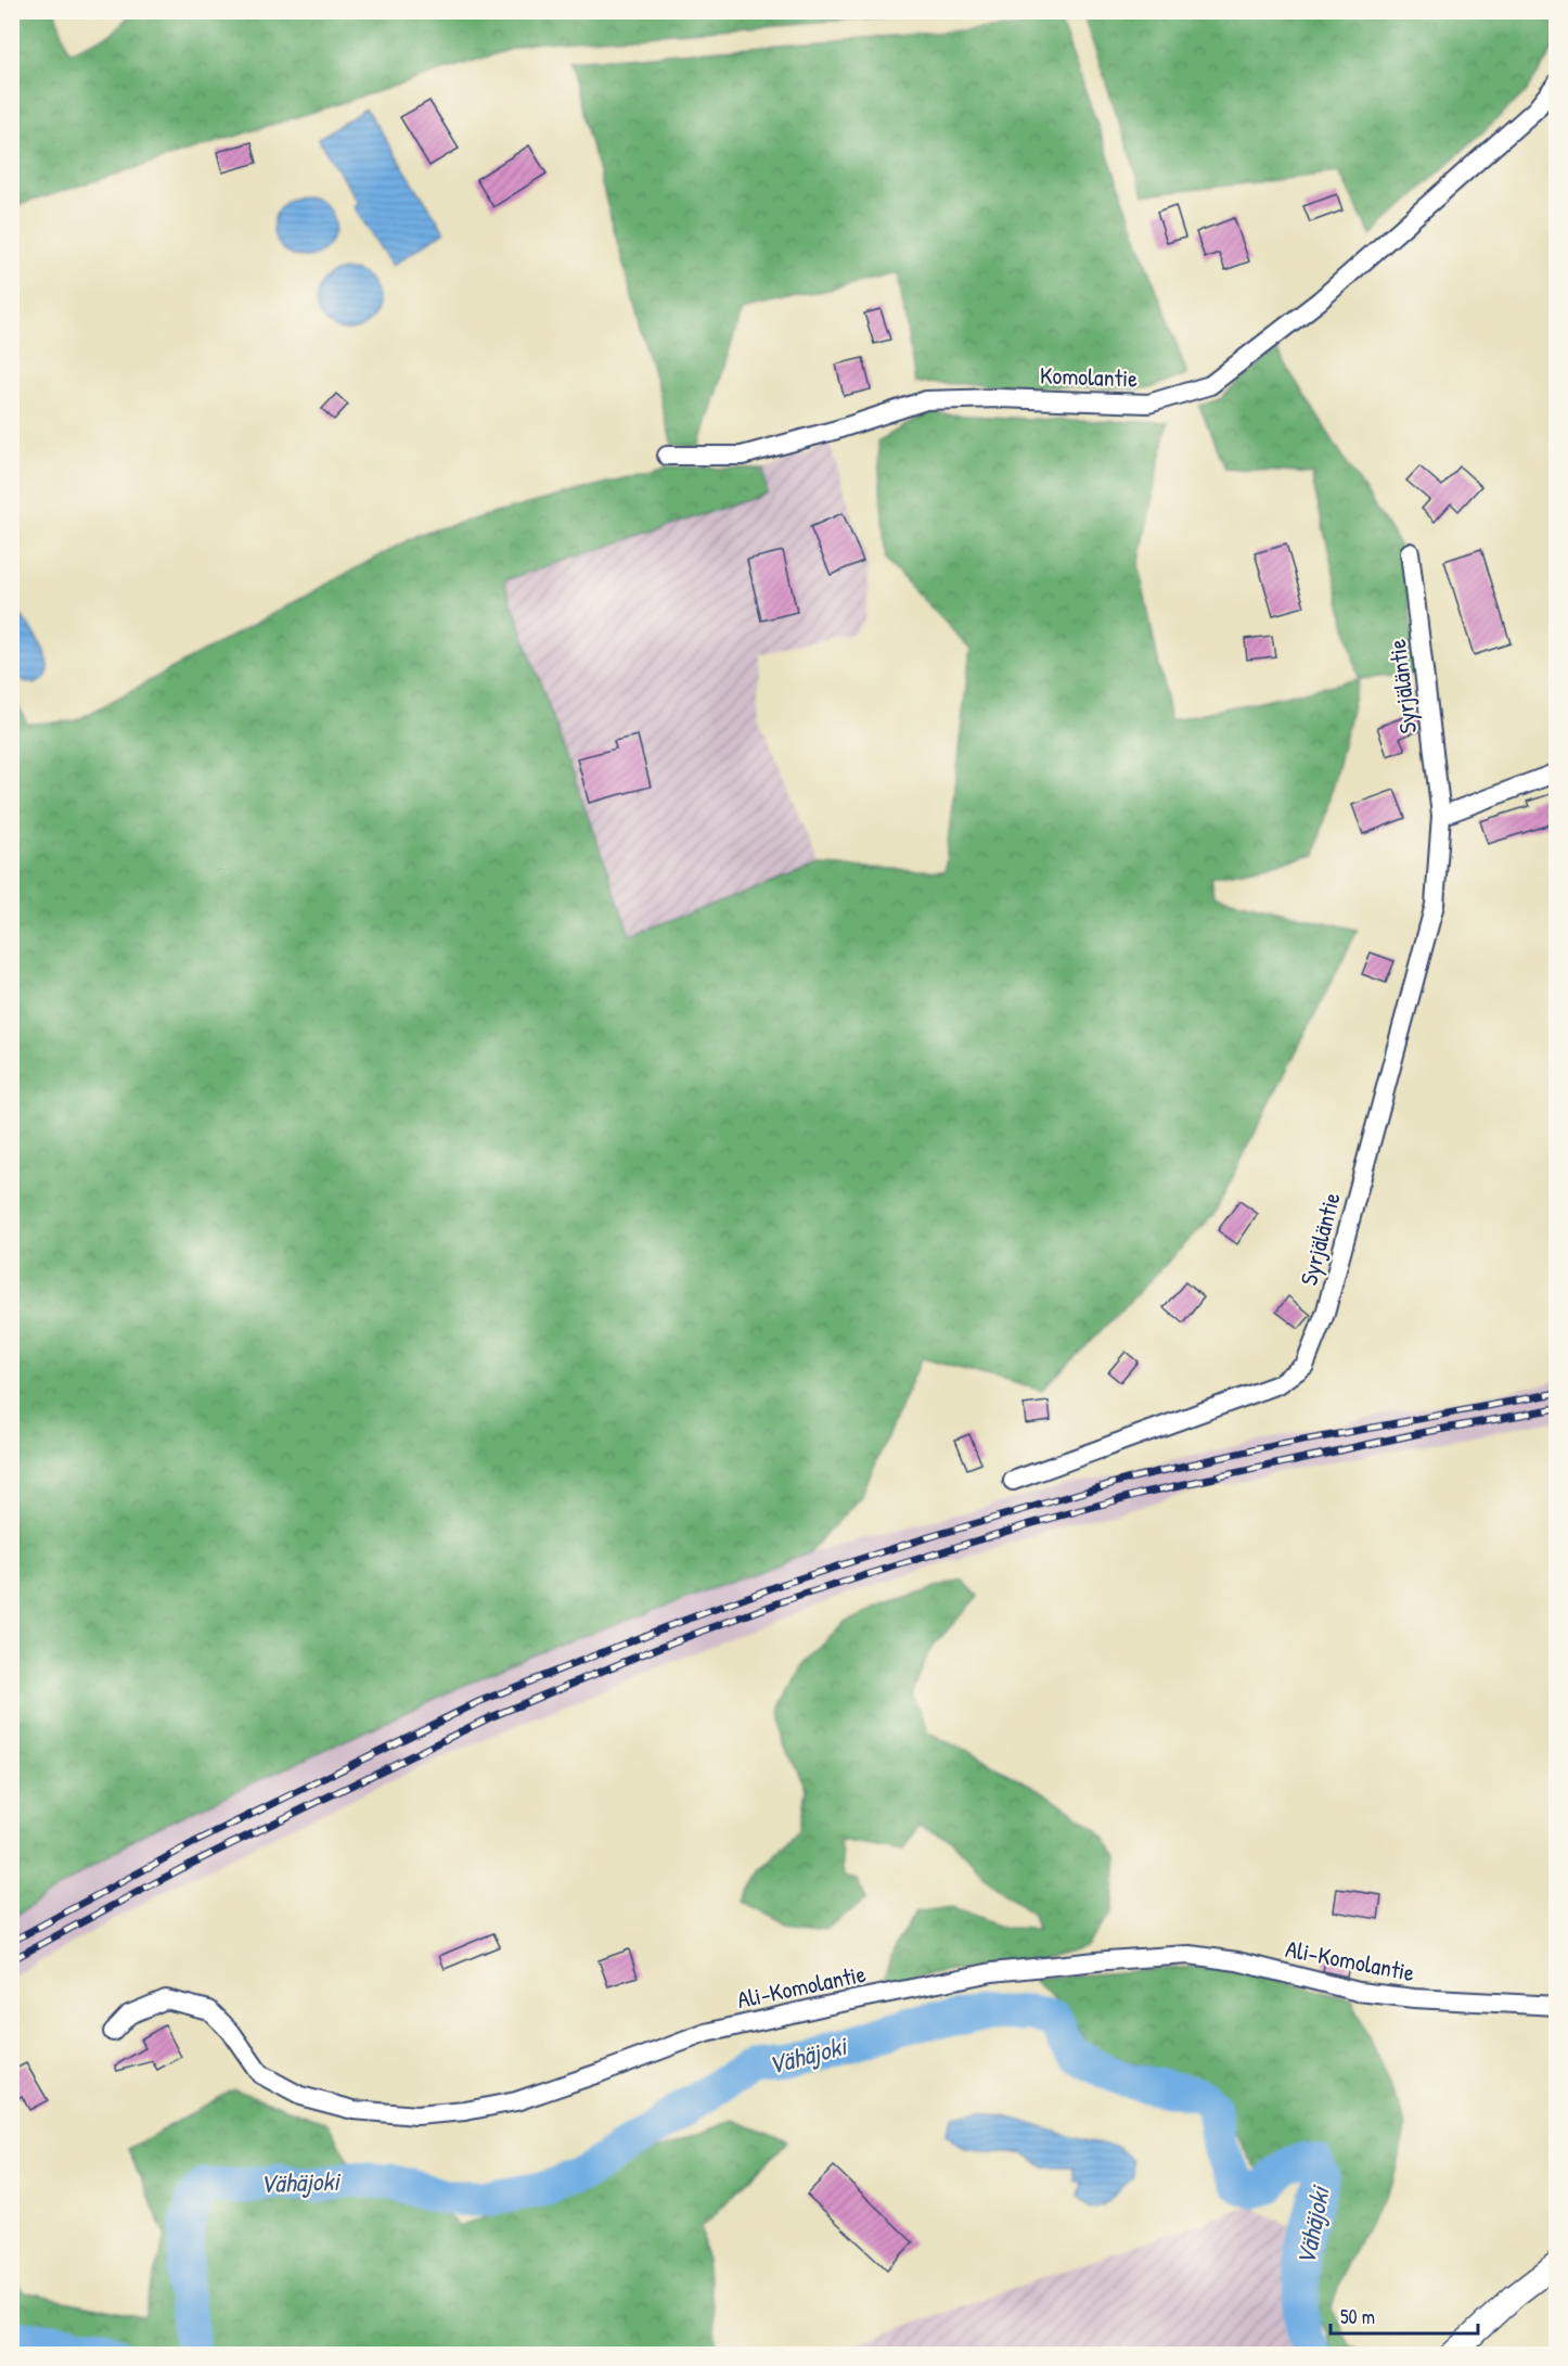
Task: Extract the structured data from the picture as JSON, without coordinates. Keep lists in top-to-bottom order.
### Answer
{
  "streets": {
    "street": ["Komolantie", "Syrjäläntie", "Ali-Komolantie"]
  },
  "water": ["Vähäjoki"],
  "scale_bar": "50 m"
}
